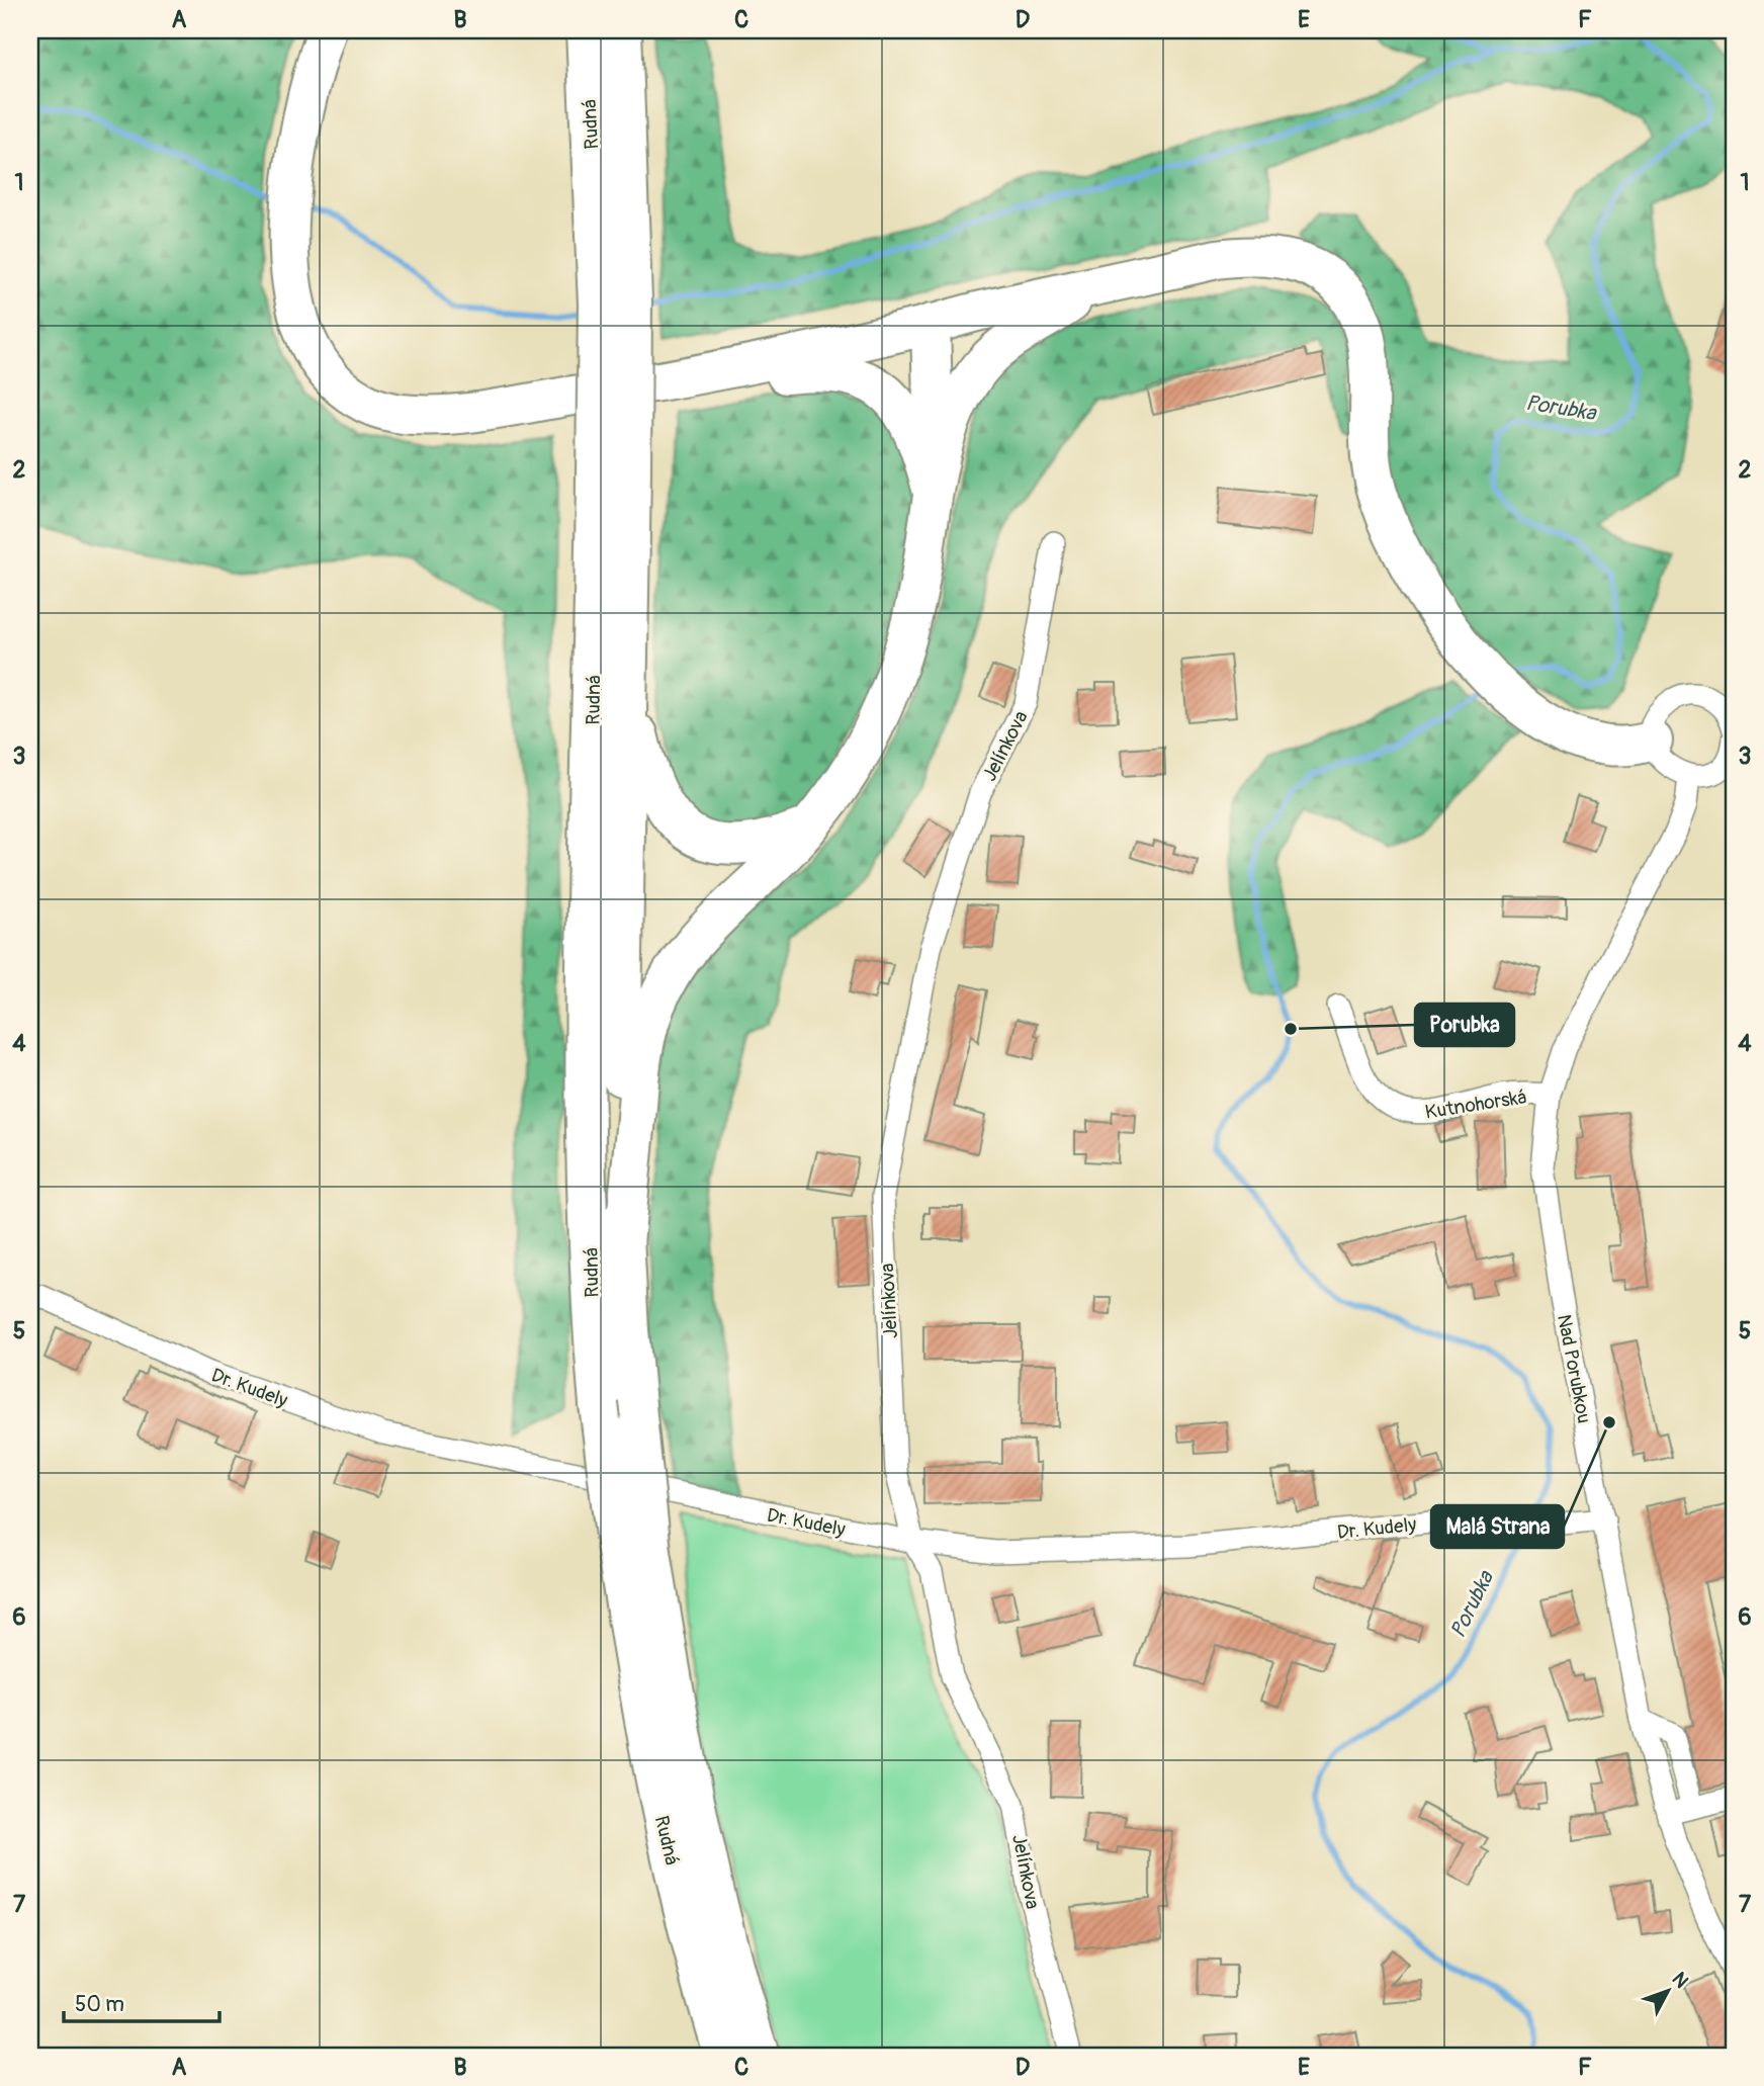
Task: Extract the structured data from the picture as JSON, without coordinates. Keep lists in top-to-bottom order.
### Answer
{
  "streets": {
    "highway": ["Rudná"],
    "street": [
      "Jelínkova",
      "Kutnohorská",
      "Nad Porubkou",
      "Dr. Kudely"
    ]
  },
  "crossings": [
    ["Jelínkova", "Dr. Kudely"],
    ["Kutnohorská", "Nad Porubkou"],
    ["Nad Porubkou", "Dr. Kudely"]
  ],
  "water": ["Porubka"],
  "places": ["Porubka", "Malá Strana"],
  "scale_bar": "50 m",
  "north": "top right",
  "grid": {
    "columns": [
      "A",
      "B",
      "C",
      "D",
      "E",
      "F"
    ],
    "rows": [
      "1",
      "2",
      "3",
      "4",
      "5",
      "6",
      "7"
    ]
  }
}
